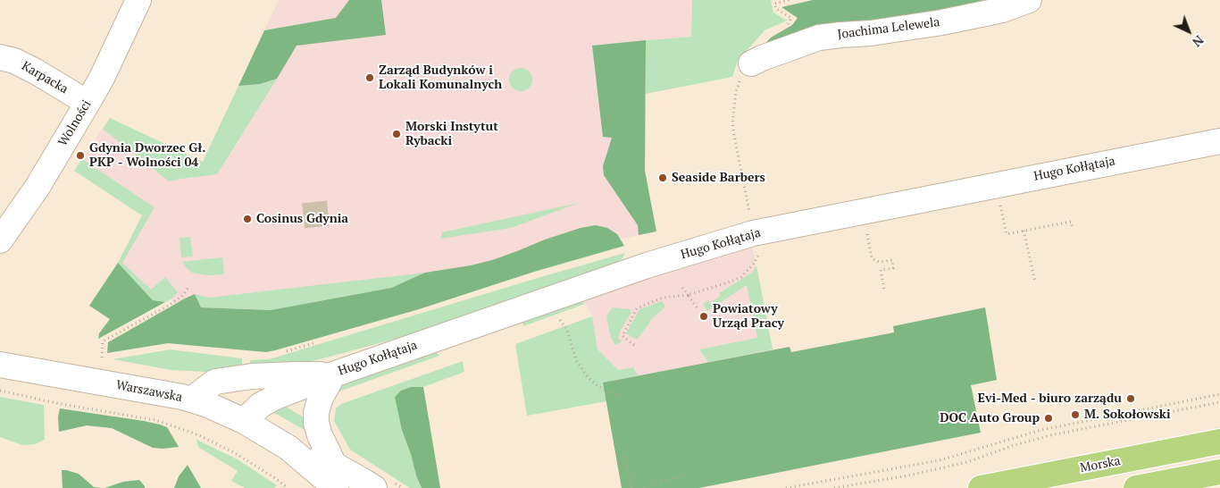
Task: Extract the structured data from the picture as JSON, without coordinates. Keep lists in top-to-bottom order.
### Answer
{
  "streets": {
    "main road": ["Morska"],
    "street": [
      "Joachima Lelewela",
      "Karpacka",
      "Wolności",
      "Hugo Kołłątaja",
      "Warszawska"
    ]
  },
  "crossings": [
    ["Karpacka", "Wolności"],
    ["Hugo Kołłątaja", "Warszawska"]
  ],
  "places": [
    "Zarząd Budynków i Lokali Komunalnych",
    "Morski Instytut Rybacki",
    "Gdynia Dworzec Gł. PKP - Wolności 04",
    "Seaside Barbers",
    "Cosinus Gdynia",
    "Powiatowy Urząd Pracy",
    "Evi-Med - biuro zarządu",
    "M. Sokołowski",
    "DOC Auto Group"
  ],
  "north": "bottom right"
}
